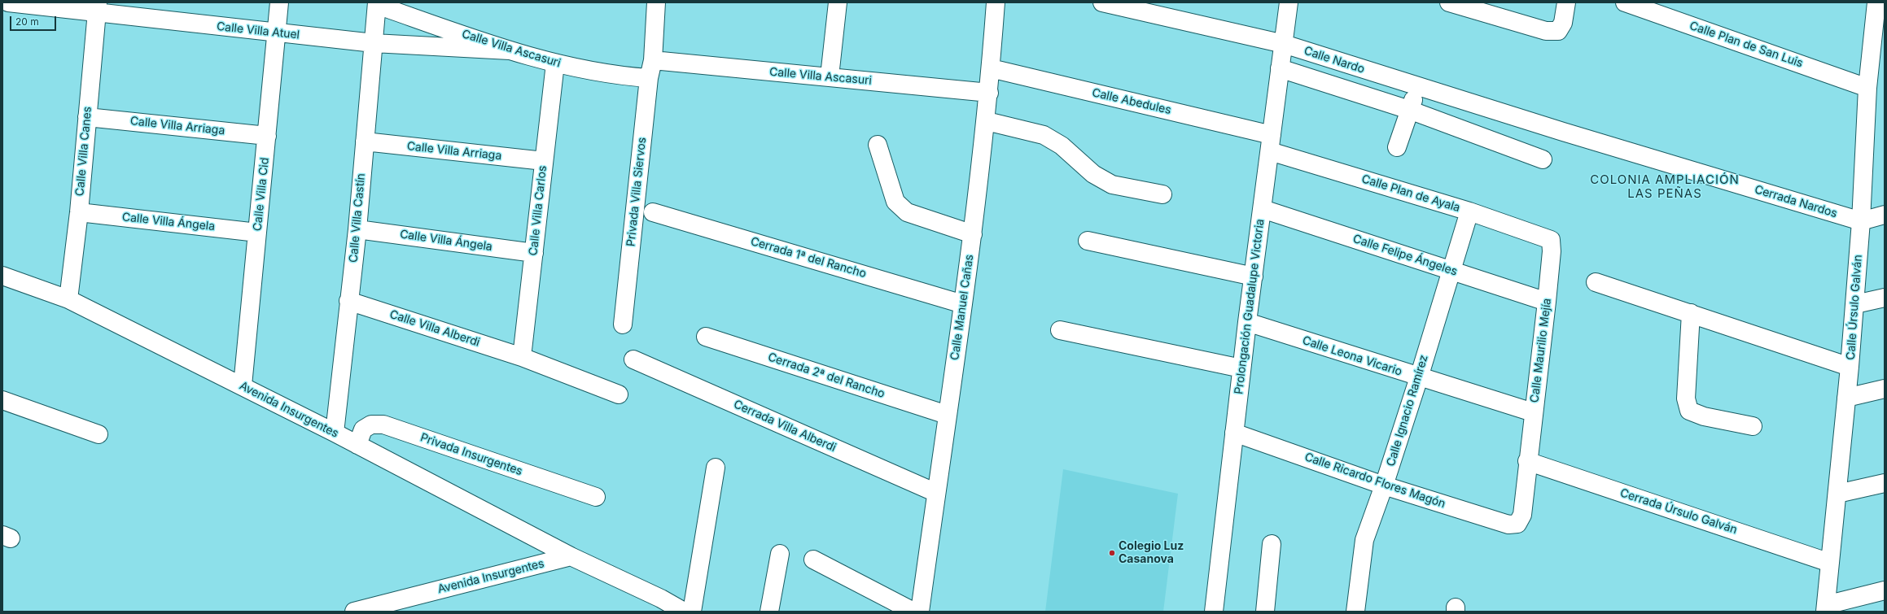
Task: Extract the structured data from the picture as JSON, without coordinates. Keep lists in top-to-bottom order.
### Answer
{
  "streets": {
    "street": [
      "Calle Villa Atuel",
      "Calle Plan de San Luis",
      "Calle Villa Ascasuri",
      "Calle Nardo",
      "Calle Abedules",
      "Calle Villa Arriaga",
      "Calle Villa Canes",
      "Privada Villa Siervos",
      "Calle Plan de Ayala",
      "Calle Villa Cid",
      "Cerrada Nardos",
      "Calle Villa Carlos",
      "Calle Villa Castín",
      "Calle Villa Ángela",
      "Calle Felipe Ángeles",
      "Cerrada 1ª del Rancho",
      "Prolongación Guadalupe Victoria",
      "Calle Manuel Cañas",
      "Calle Úrsulo Galván",
      "Calle Villa Alberdi",
      "Calle Maurilio Mejía",
      "Calle Leona Vicario",
      "Cerrada 2ª del Rancho",
      "Avenida Insurgentes",
      "Calle Ignacio Ramírez",
      "Cerrada Villa Alberdi",
      "Privada Insurgentes",
      "Calle Ricardo Flores Magón",
      "Cerrada Úrsulo Galván"
    ]
  },
  "crossings": [
    ["Calle Villa Atuel", "Calle Villa Ascasuri"],
    ["Calle Villa Atuel", "Calle Villa Canes"],
    ["Calle Villa Atuel", "Calle Villa Cid"],
    ["Calle Villa Atuel", "Calle Villa Castín"],
    ["Calle Plan de San Luis", "Calle Úrsulo Galván"],
    ["Calle Villa Ascasuri", "Privada Villa Siervos"],
    ["Calle Villa Ascasuri", "Calle Villa Carlos"],
    ["Calle Villa Ascasuri", "Calle Villa Castín"],
    ["Calle Villa Ascasuri", "Calle Manuel Cañas"],
    ["Calle Nardo", "Cerrada Nardos"],
    ["Calle Nardo", "Prolongación Guadalupe Victoria"],
    ["Calle Abedules", "Calle Plan de Ayala"],
    ["Calle Abedules", "Prolongación Guadalupe Victoria"],
    ["Calle Abedules", "Calle Manuel Cañas"],
    ["Calle Villa Arriaga", "Calle Villa Canes"],
    ["Calle Villa Arriaga", "Calle Villa Cid"],
    ["Calle Villa Arriaga", "Calle Villa Carlos"],
    ["Calle Villa Arriaga", "Calle Villa Castín"],
    ["Calle Villa Canes", "Calle Villa Ángela"],
    ["Calle Villa Canes", "Avenida Insurgentes"],
    ["Calle Plan de Ayala", "Prolongación Guadalupe Victoria"],
    ["Calle Plan de Ayala", "Calle Maurilio Mejía"],
    ["Calle Plan de Ayala", "Calle Ignacio Ramírez"],
    ["Calle Villa Cid", "Calle Villa Ángela"],
    ["Calle Villa Cid", "Avenida Insurgentes"],
    ["Cerrada Nardos", "Calle Úrsulo Galván"],
    ["Calle Villa Carlos", "Calle Villa Ángela"],
    ["Calle Villa Carlos", "Calle Villa Alberdi"],
    ["Calle Villa Castín", "Calle Villa Ángela"],
    ["Calle Villa Castín", "Calle Villa Alberdi"],
    ["Calle Villa Castín", "Avenida Insurgentes"],
    ["Calle Felipe Ángeles", "Prolongación Guadalupe Victoria"],
    ["Calle Felipe Ángeles", "Calle Maurilio Mejía"],
    ["Calle Felipe Ángeles", "Calle Ignacio Ramírez"],
    ["Cerrada 1ª del Rancho", "Calle Manuel Cañas"],
    ["Prolongación Guadalupe Victoria", "Calle Leona Vicario"],
    ["Prolongación Guadalupe Victoria", "Calle Ricardo Flores Magón"],
    ["Calle Manuel Cañas", "Cerrada 2ª del Rancho"],
    ["Calle Manuel Cañas", "Cerrada Villa Alberdi"],
    ["Calle Úrsulo Galván", "Cerrada Úrsulo Galván"],
    ["Calle Maurilio Mejía", "Calle Leona Vicario"],
    ["Calle Maurilio Mejía", "Calle Ricardo Flores Magón"],
    ["Calle Maurilio Mejía", "Cerrada Úrsulo Galván"],
    ["Calle Leona Vicario", "Calle Ignacio Ramírez"],
    ["Avenida Insurgentes", "Privada Insurgentes"],
    ["Calle Ignacio Ramírez", "Calle Ricardo Flores Magón"]
  ],
  "districts": ["COLONIA AMPLIACIÓN LAS PEÑAS"],
  "places": ["Colegio Luz Casanova"],
  "scale_bar": "20 m"
}
